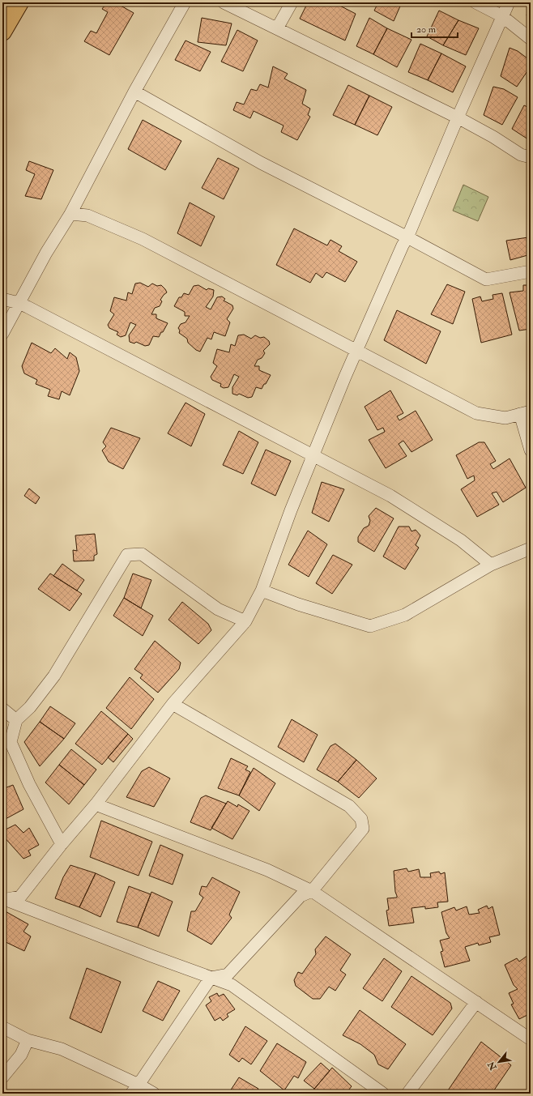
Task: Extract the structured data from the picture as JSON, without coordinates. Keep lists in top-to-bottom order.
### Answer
{
  "scale_bar": "20 m",
  "north": "bottom left"
}
